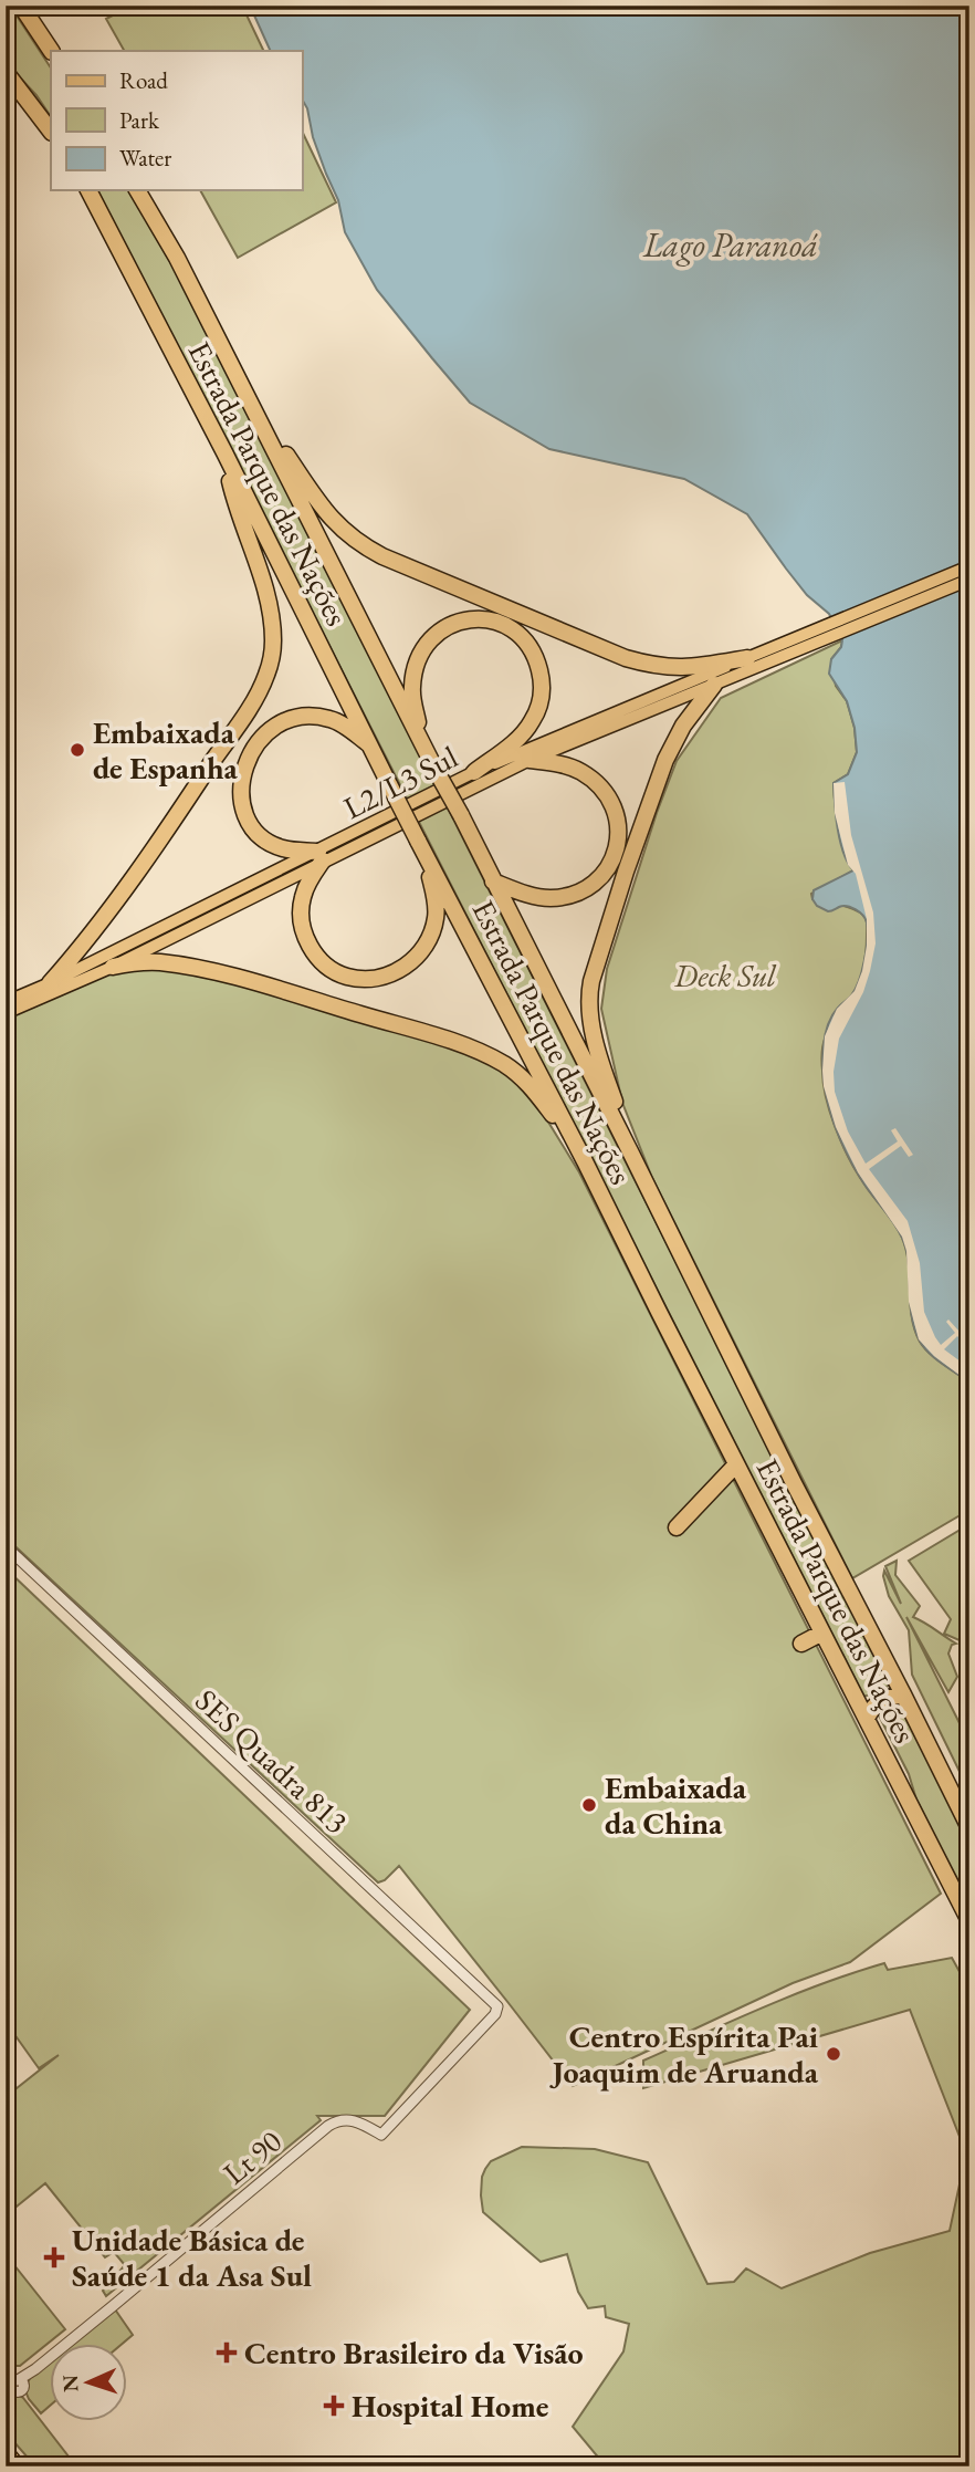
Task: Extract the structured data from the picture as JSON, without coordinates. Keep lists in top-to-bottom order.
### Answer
{
  "streets": {
    "highway": ["Estrada Parque das Nações"],
    "main road": ["L2/L3 Sul"],
    "street": ["SES Quadra 813", "Lt 90"]
  },
  "crossings": [
    ["SES Quadra 813", "Lt 90"]
  ],
  "water": ["Lago Paranoá"],
  "parks": ["Deck Sul"],
  "places": {
    "other": ["Embaixada de Espanha", "Embaixada da China", "Centro Espírita Pai Joaquim de Aruanda"],
    "health": ["Unidade Básica de Saúde 1 da Asa Sul", "Centro Brasileiro da Visão", "Hospital Home"]
  },
  "legend": ["Road", "Park", "Water"],
  "north": "left"
}
